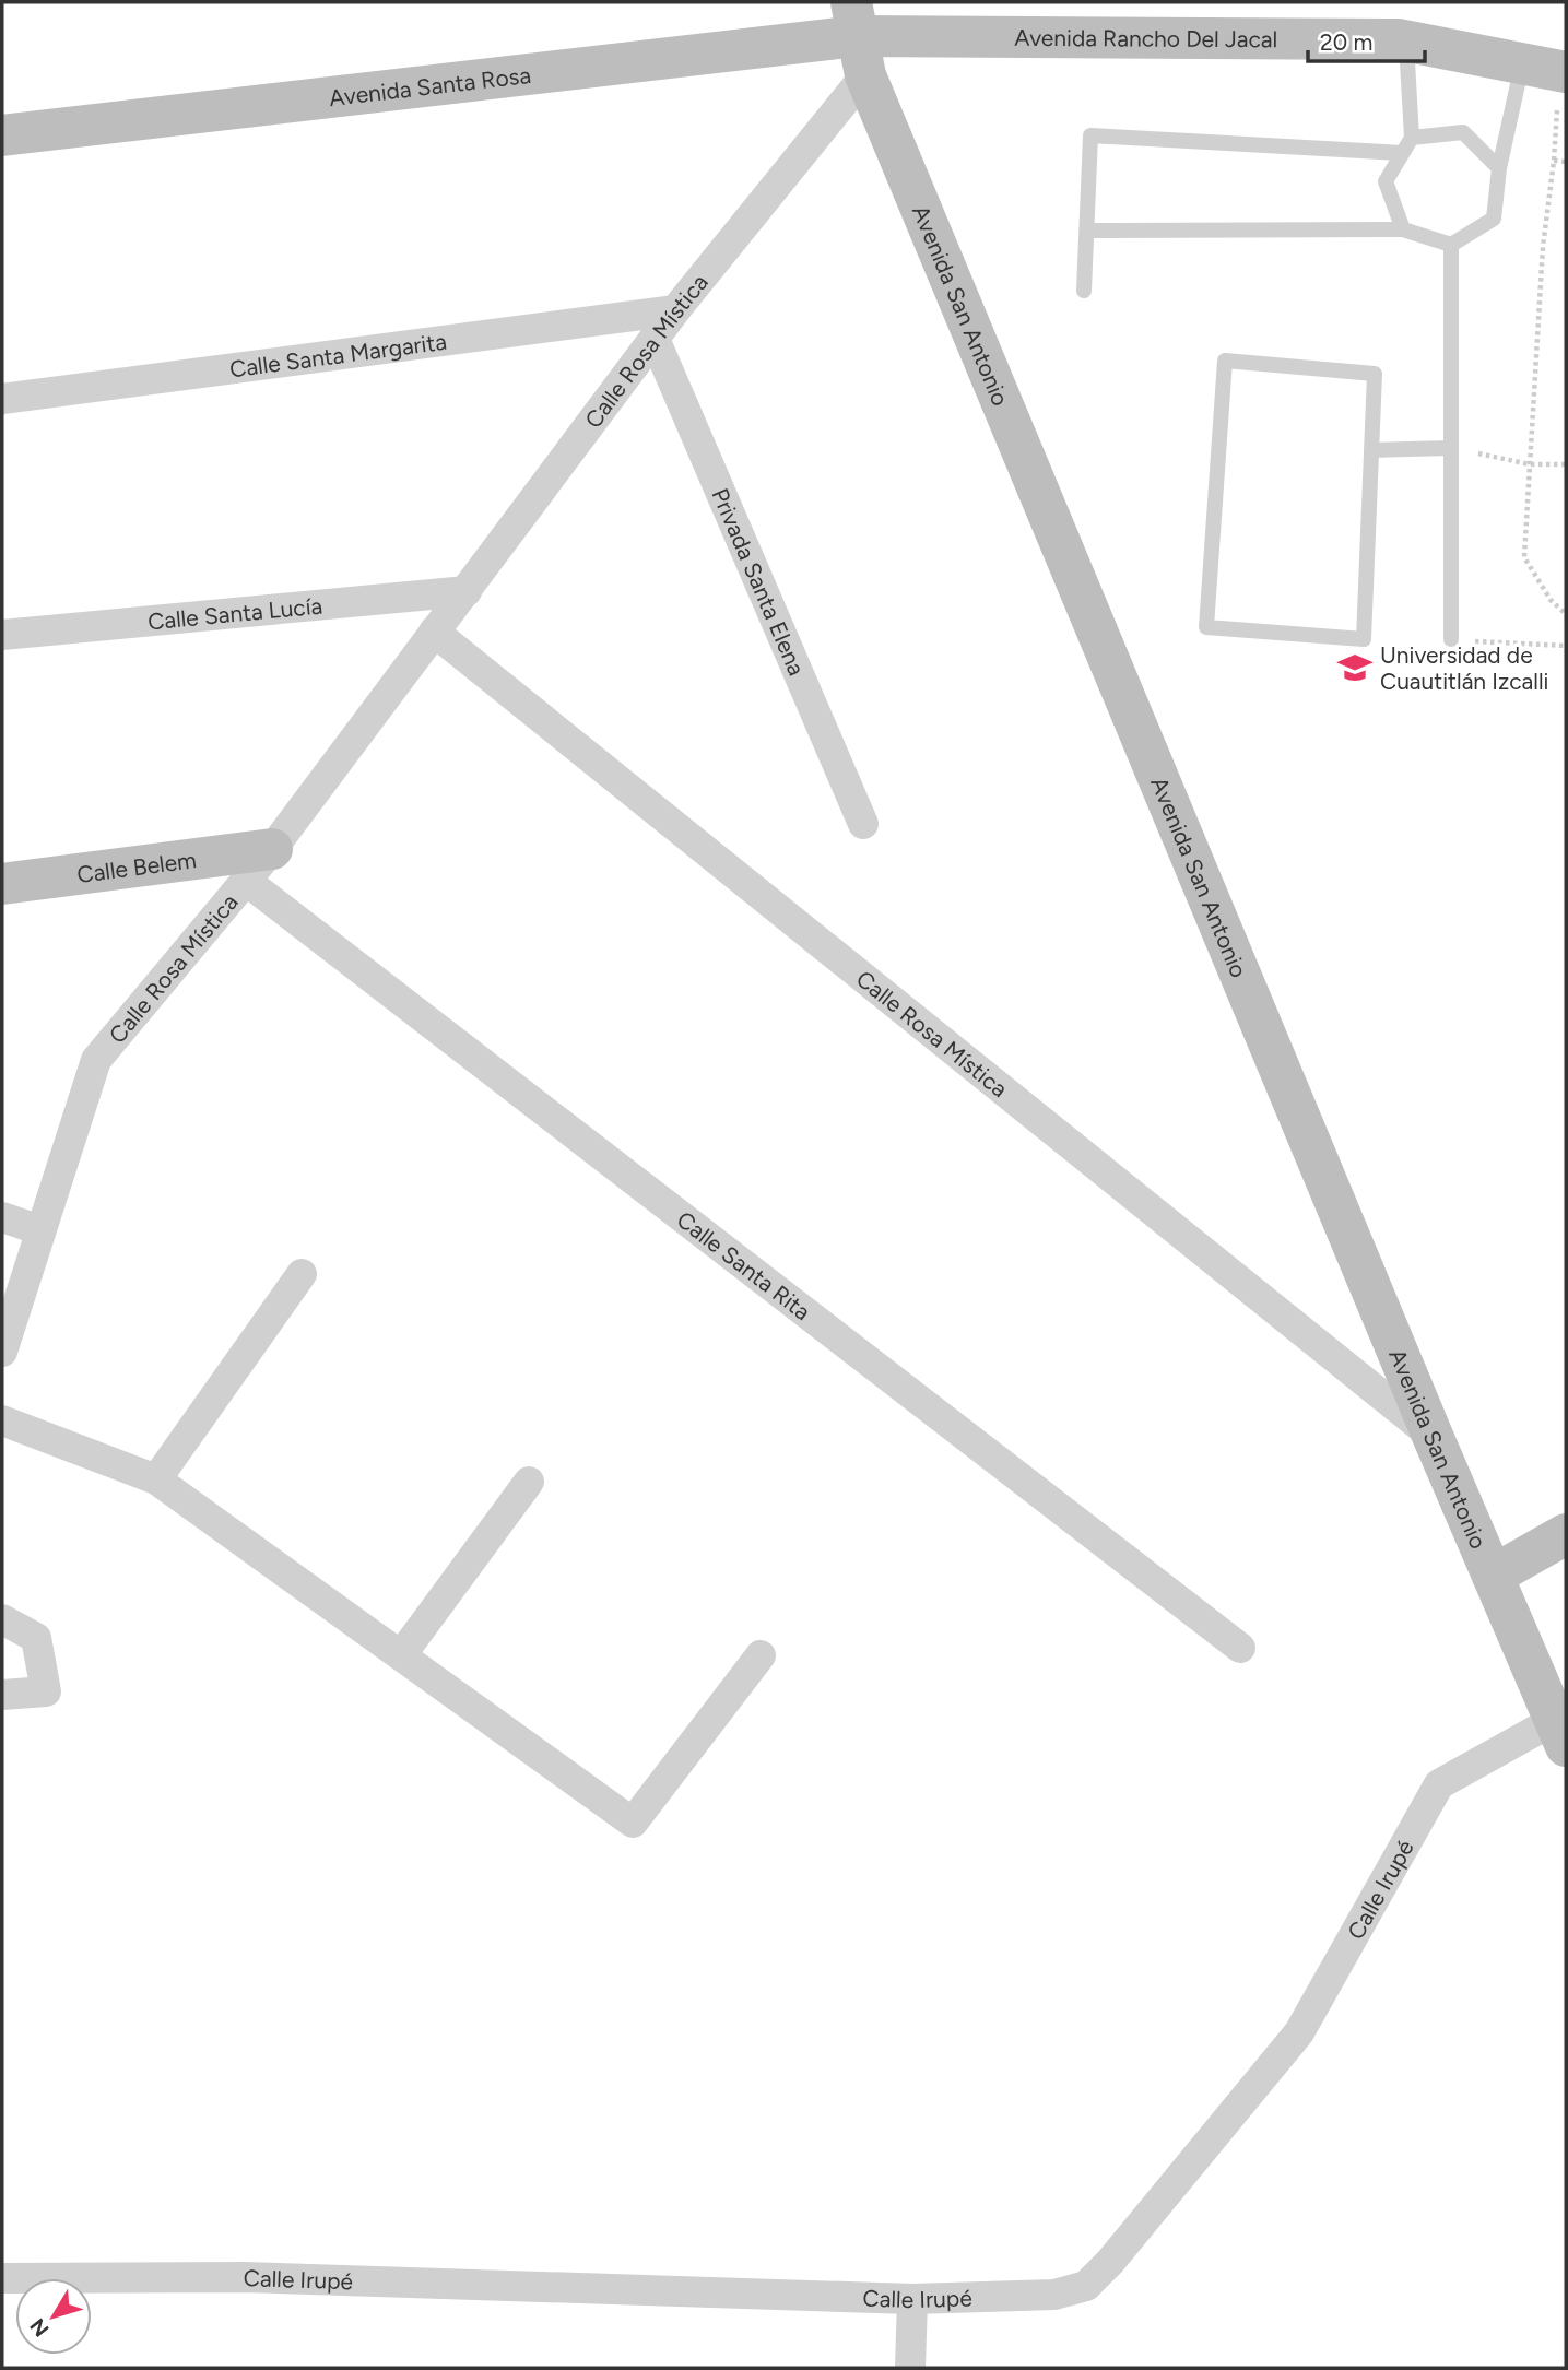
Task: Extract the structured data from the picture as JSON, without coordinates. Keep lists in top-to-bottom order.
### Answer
{
  "streets": {
    "street": [
      "Avenida Rancho Del Jacal",
      "Avenida Santa Rosa",
      "Avenida San Antonio",
      "Calle Rosa Mística",
      "Calle Santa Margarita",
      "Privada Santa Elena",
      "Calle Santa Lucía",
      "Calle Belem",
      "Calle Santa Rita",
      "Calle Irupé"
    ]
  },
  "crossings": [
    ["Avenida Rancho Del Jacal", "Avenida Santa Rosa"],
    ["Avenida Rancho Del Jacal", "Avenida San Antonio"],
    ["Avenida Rancho Del Jacal", "Calle Rosa Mística"],
    ["Avenida Santa Rosa", "Avenida San Antonio"],
    ["Avenida Santa Rosa", "Calle Rosa Mística"],
    ["Avenida San Antonio", "Calle Rosa Mística"],
    ["Avenida San Antonio", "Calle Irupé"],
    ["Calle Rosa Mística", "Calle Santa Margarita"],
    ["Calle Rosa Mística", "Privada Santa Elena"],
    ["Calle Rosa Mística", "Calle Santa Lucía"],
    ["Calle Rosa Mística", "Calle Belem"],
    ["Calle Rosa Mística", "Calle Santa Rita"]
  ],
  "places": {
    "school or university": ["Universidad de Cuautitlán Izcalli"]
  },
  "scale_bar": "20 m",
  "north": "bottom left"
}
